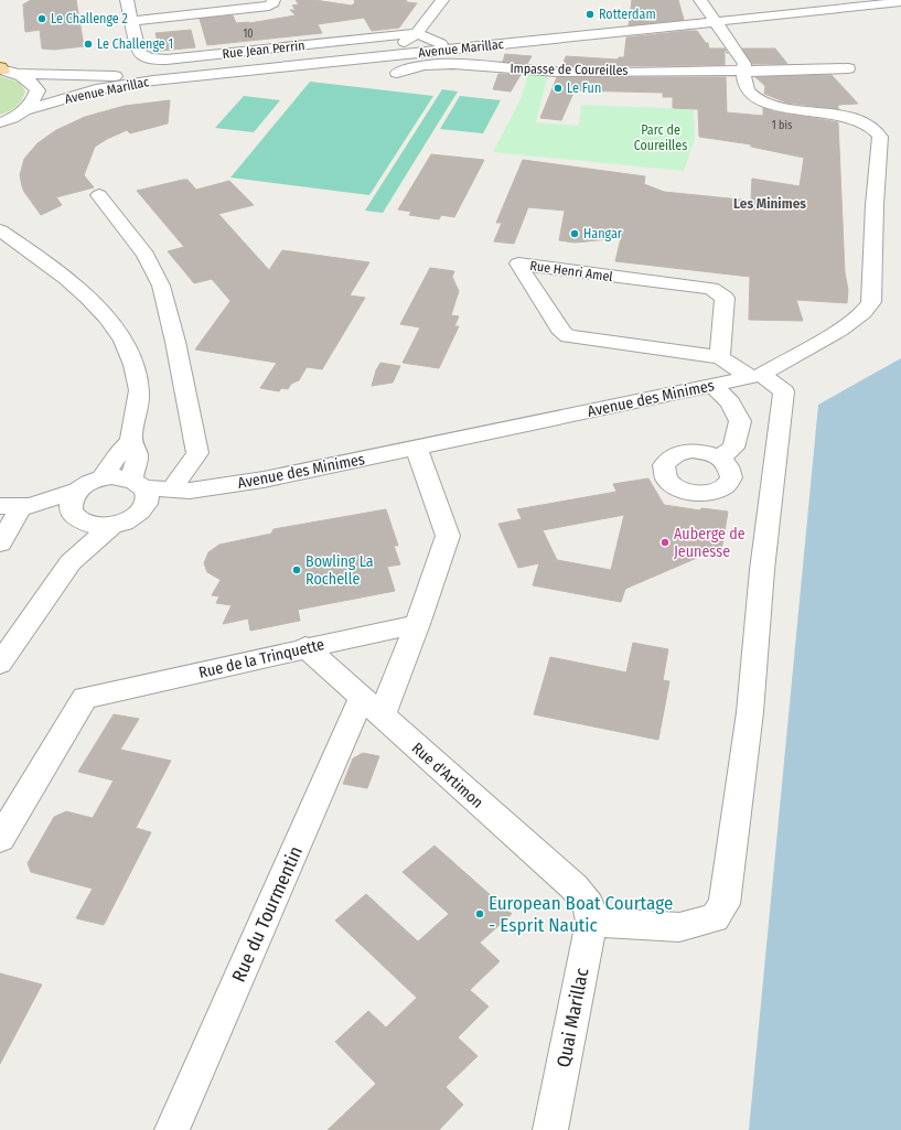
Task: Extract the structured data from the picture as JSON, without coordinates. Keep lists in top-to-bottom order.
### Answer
{
  "streets": {
    "street": [
      "Avenue Marillac",
      "Rue Jean Perrin",
      "Impasse de Coureilles",
      "Rue Henri Amel",
      "Avenue des Minimes",
      "Rue de la Trinquette",
      "Rue d'Artimon",
      "Rue du Tourmentin",
      "Quai Marillac"
    ]
  },
  "crossings": [
    ["Impasse de Coureilles", "Avenue des Minimes"],
    ["Rue Henri Amel", "Avenue des Minimes"],
    ["Rue Henri Amel", "Rue d'Artimon"],
    ["Rue Henri Amel", "Quai Marillac"],
    ["Rue de la Trinquette", "Rue d'Artimon"],
    ["Rue de la Trinquette", "Rue du Tourmentin"],
    ["Rue d'Artimon", "Rue du Tourmentin"],
    ["Rue d'Artimon", "Quai Marillac"]
  ],
  "districts": ["Les Minimes"],
  "parks": ["Parc de Coureilles"],
  "places": [
    "Rotterdam",
    "Le Challenge 2",
    "Le Challenge 1",
    "Le Fun",
    "Hangar",
    "Auberge de Jeunesse",
    "Bowling La Rochelle",
    "European Boat Courtage - Esprit Nautic"
  ],
  "house_numbers": ["10", "1 bis"]
}
